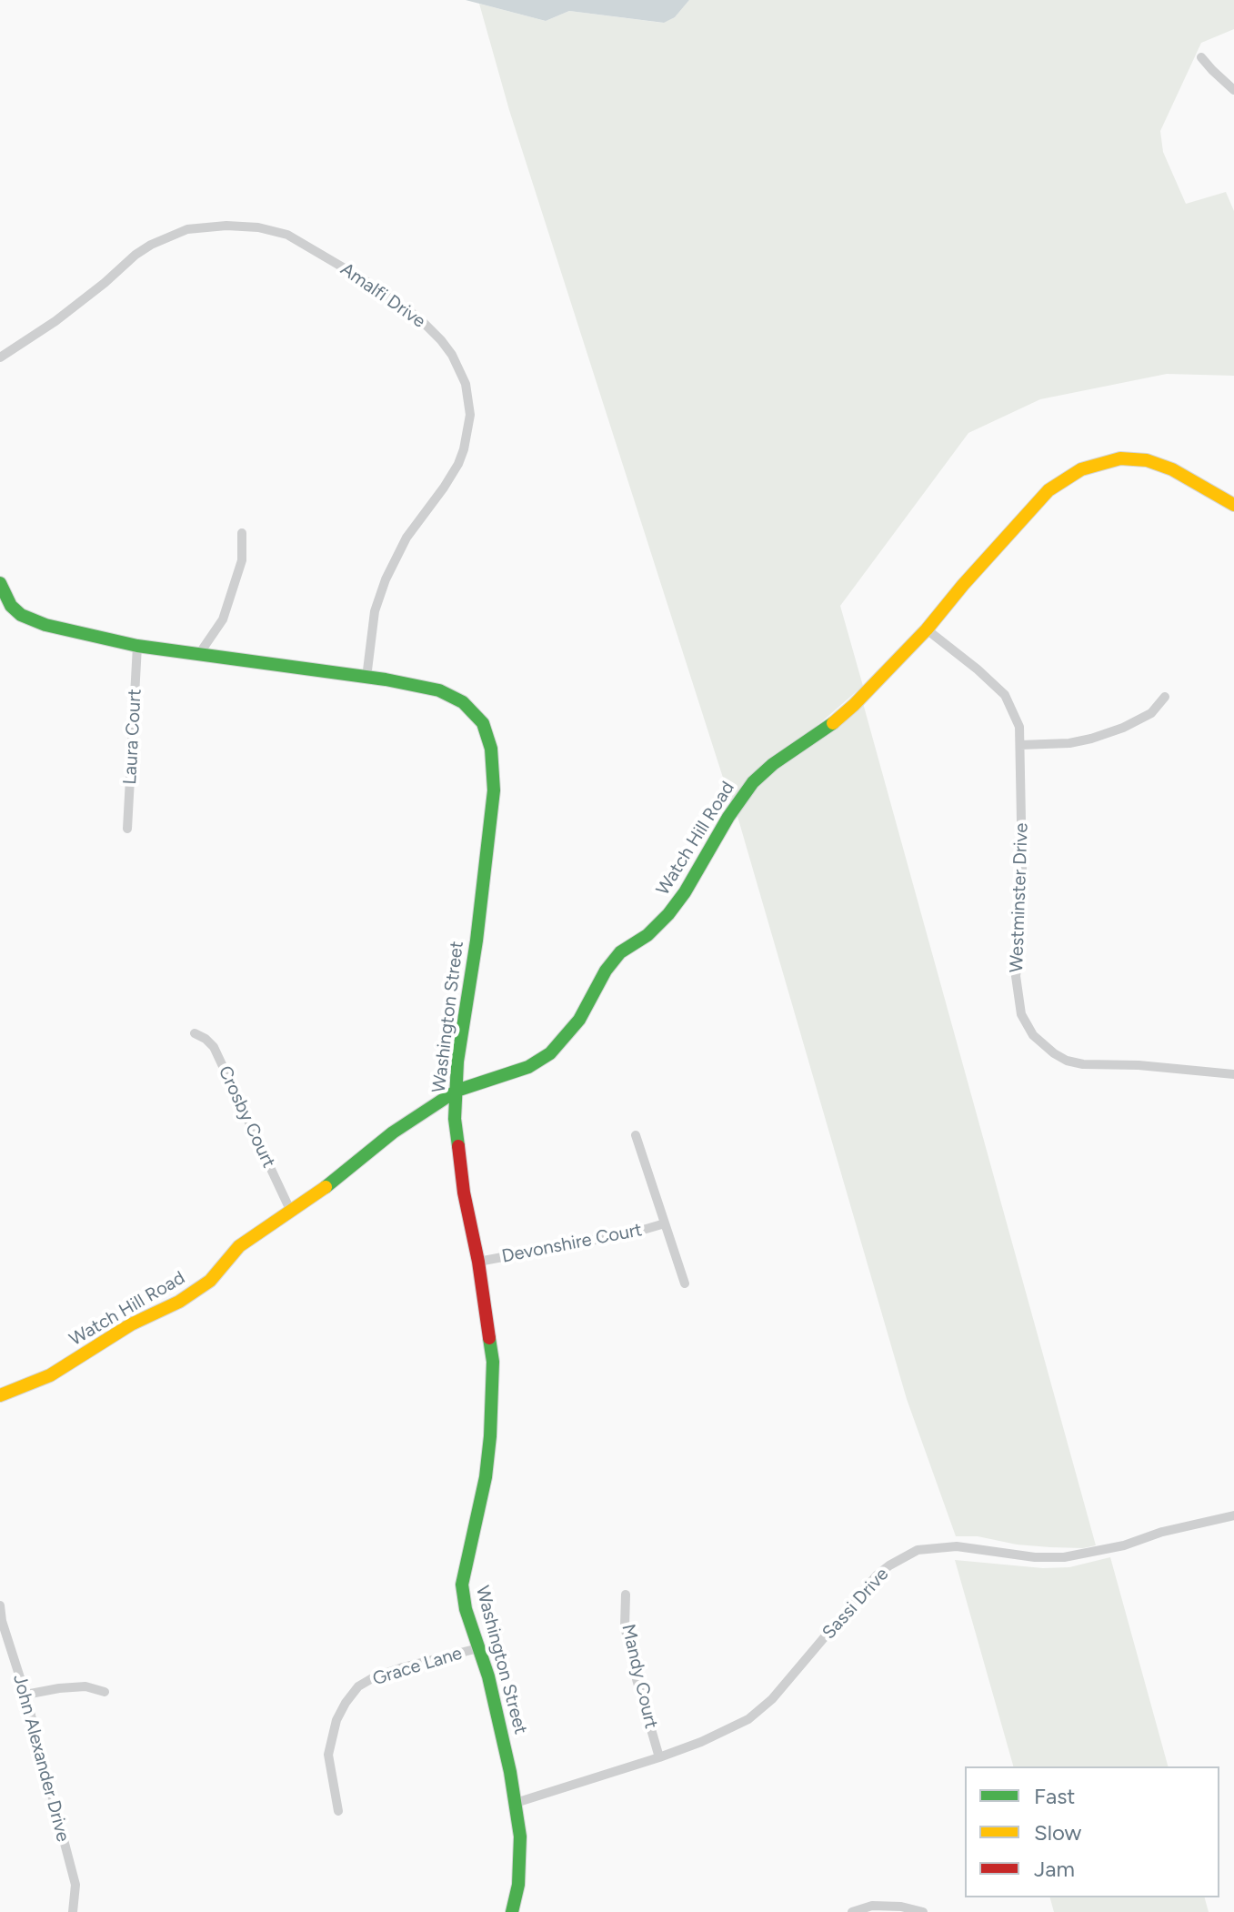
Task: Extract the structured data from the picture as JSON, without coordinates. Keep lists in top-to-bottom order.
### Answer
{
  "streets": {
    "street": [
      "Amalfi Drive",
      "Laura Court",
      "Watch Hill Road",
      "Westminster Drive",
      "Washington Street",
      "Crosby Court",
      "Devonshire Court",
      "Sassi Drive",
      "Grace Lane",
      "Mandy Court",
      "John Alexander Drive"
    ]
  },
  "crossings": [
    ["Amalfi Drive", "Washington Street"],
    ["Laura Court", "Washington Street"],
    ["Watch Hill Road", "Westminster Drive"],
    ["Watch Hill Road", "Washington Street"],
    ["Watch Hill Road", "Crosby Court"],
    ["Washington Street", "Devonshire Court"],
    ["Washington Street", "Sassi Drive"],
    ["Washington Street", "Grace Lane"],
    ["Sassi Drive", "Mandy Court"]
  ],
  "legend": ["Fast", "Slow", "Jam"]
}
